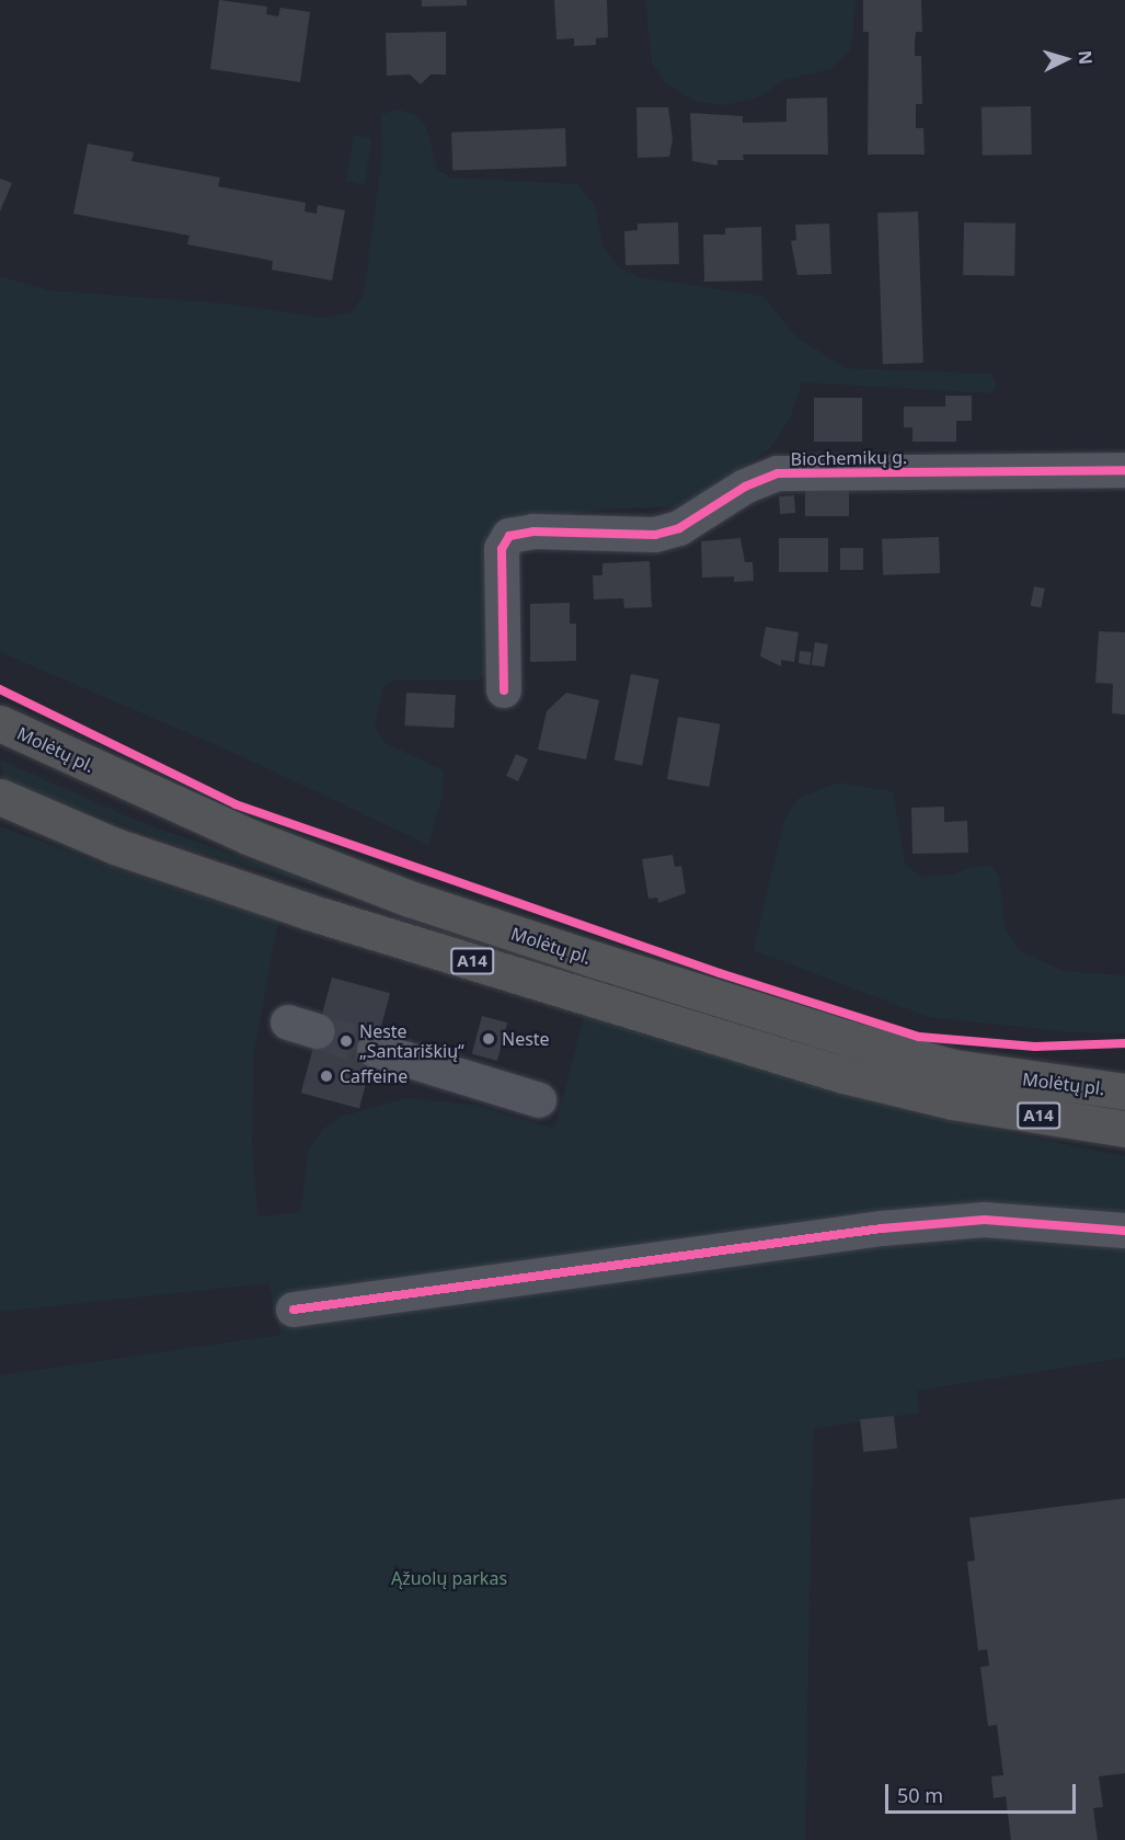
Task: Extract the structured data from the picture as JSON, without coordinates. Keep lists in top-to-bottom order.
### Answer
{
  "streets": {
    "highway": ["Molėtų pl.", "A14"],
    "street": ["Biochemikų g."]
  },
  "parks": ["Ąžuolų parkas"],
  "places": ["Neste", "Neste „Santariškių“", "Caffeine"],
  "scale_bar": "50 m",
  "north": "right"
}
